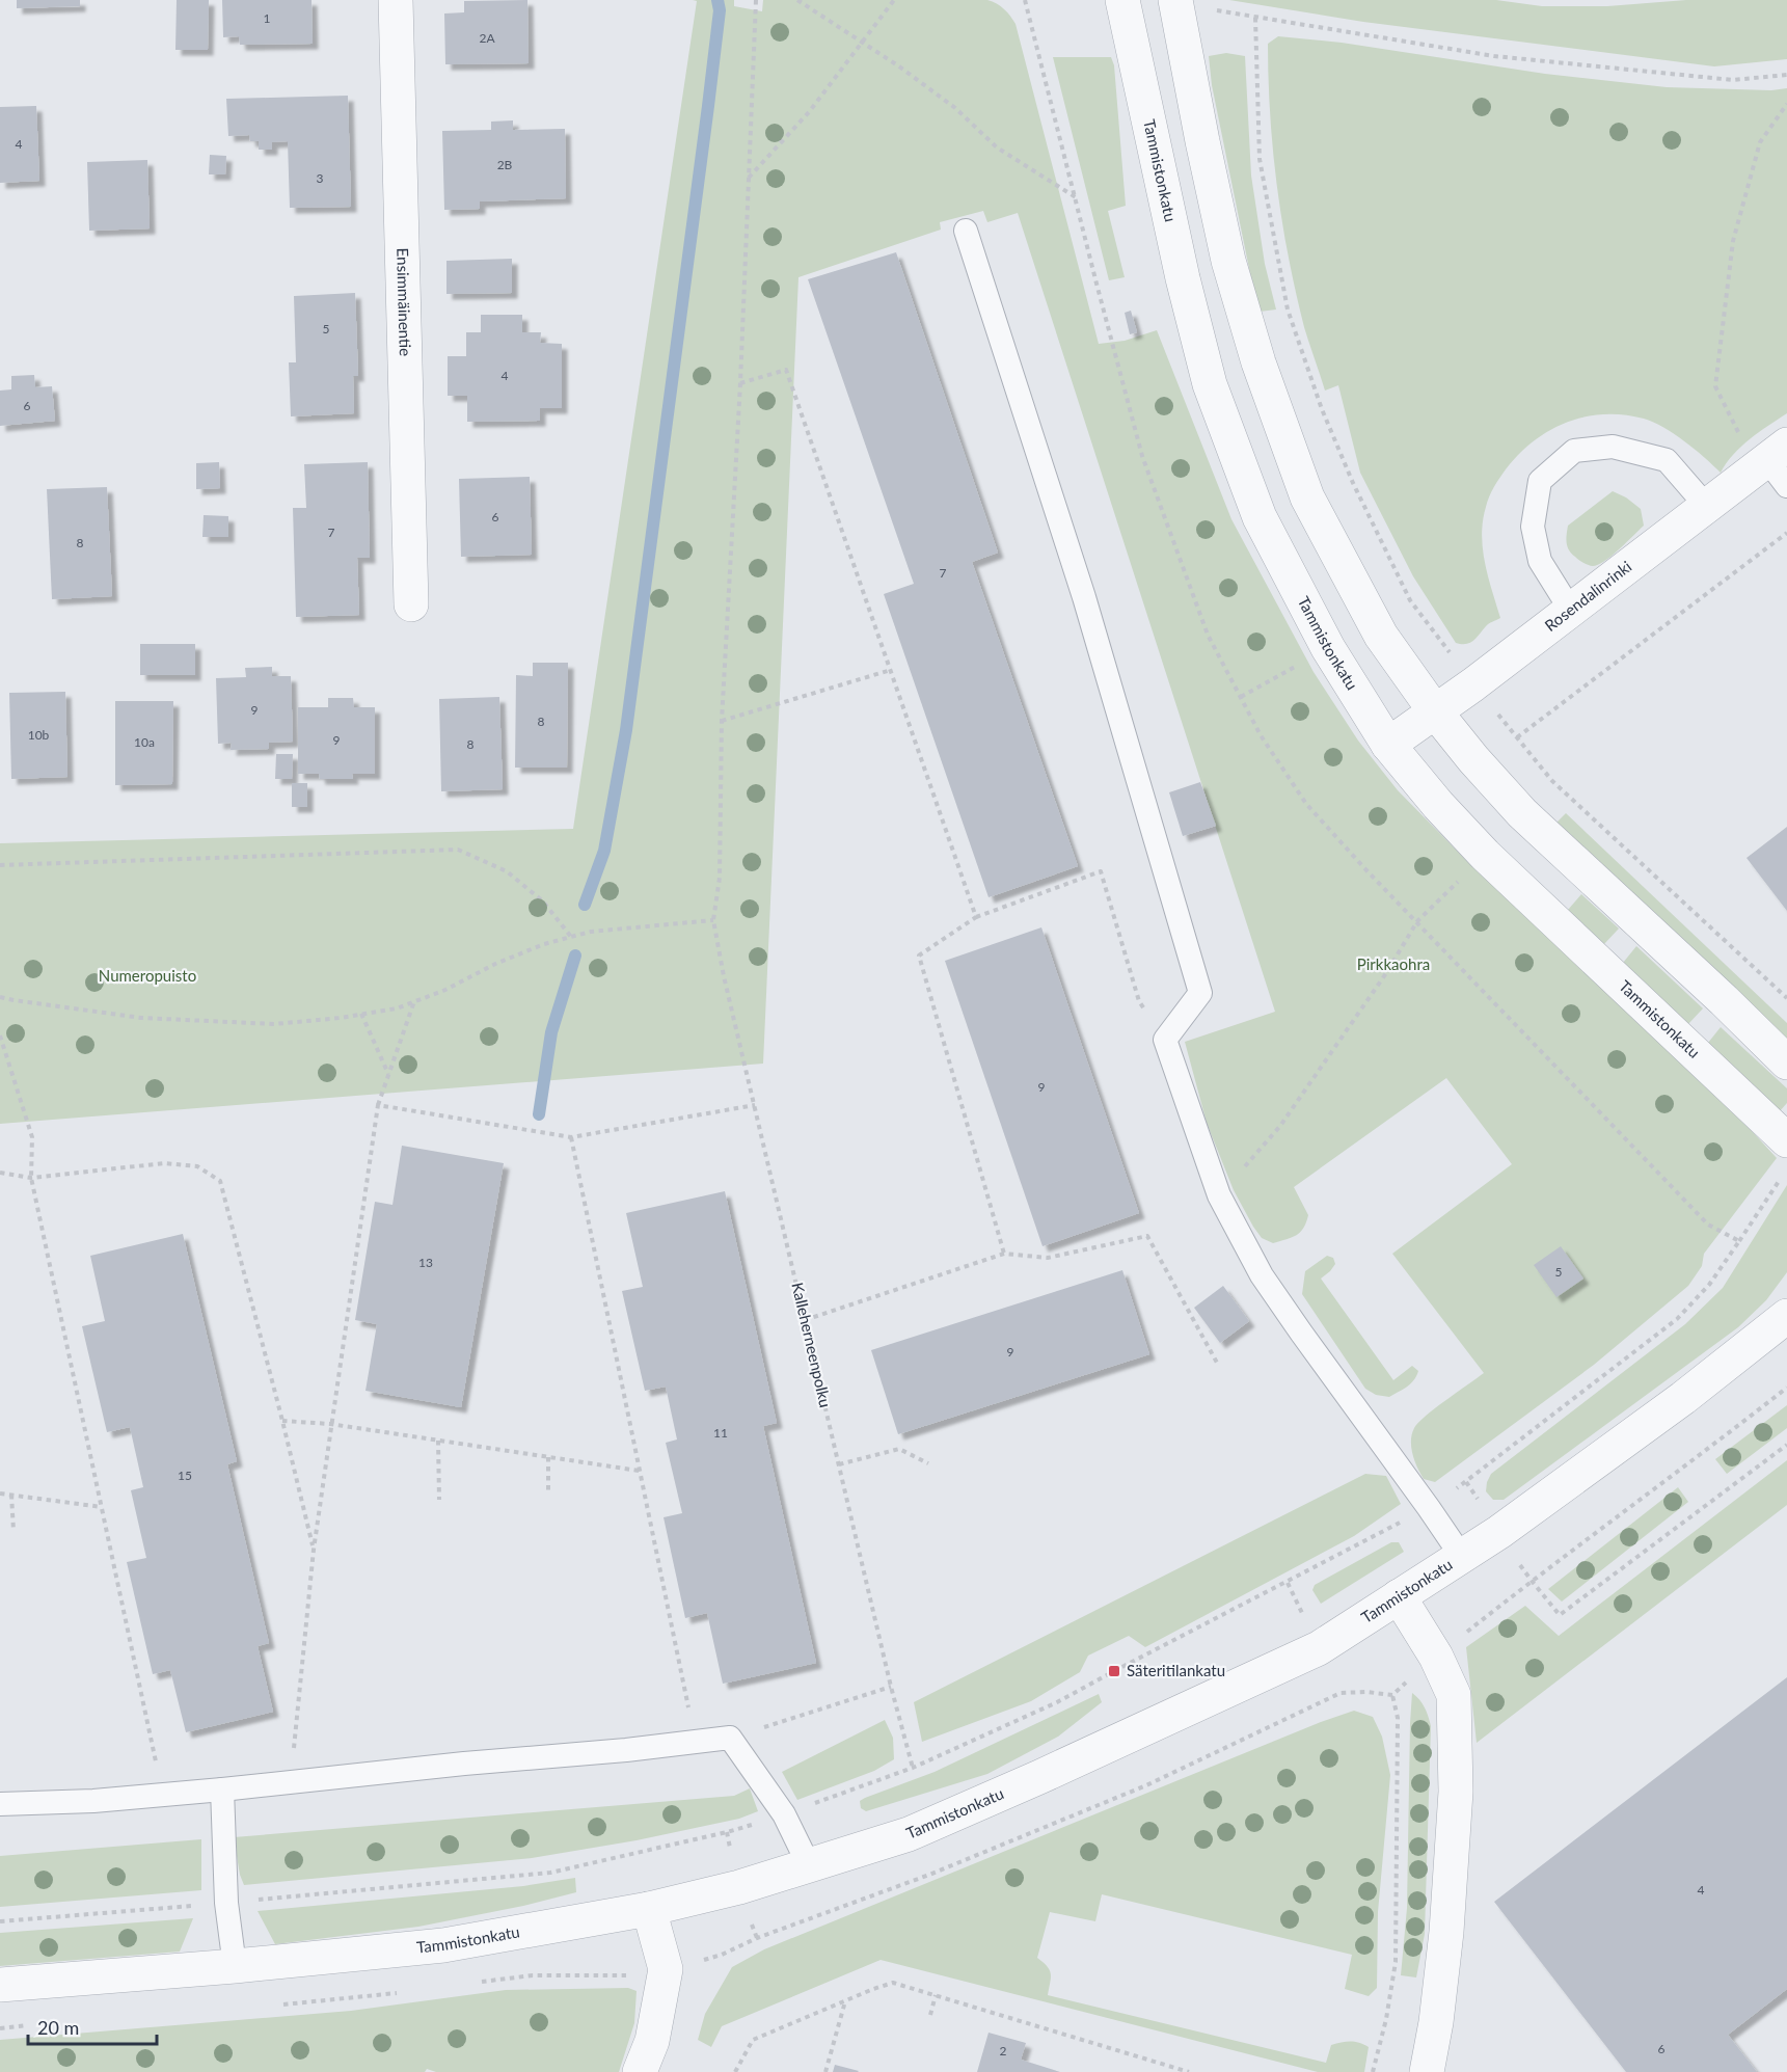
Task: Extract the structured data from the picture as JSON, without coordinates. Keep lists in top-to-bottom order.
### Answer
{
  "streets": {
    "street": ["Tammistonkatu", "Ensimmäinentie", "Rosendalinrinki"],
    "path": ["Kalleherneenpolku"]
  },
  "crossings": [
    ["Tammistonkatu", "Rosendalinrinki"]
  ],
  "parks": ["Pirkkaohra", "Numeropuisto"],
  "places": {
    "transit": ["Säteritilankatu"]
  },
  "house_numbers": [
    "1",
    "2A",
    "4",
    "2B",
    "3",
    "5",
    "4",
    "6",
    "6",
    "7",
    "8",
    "7",
    "9",
    "8",
    "10b",
    "9",
    "10a",
    "8",
    "9",
    "13",
    "5",
    "9",
    "11",
    "15",
    "4",
    "6",
    "2"
  ],
  "scale_bar": "20 m"
}
